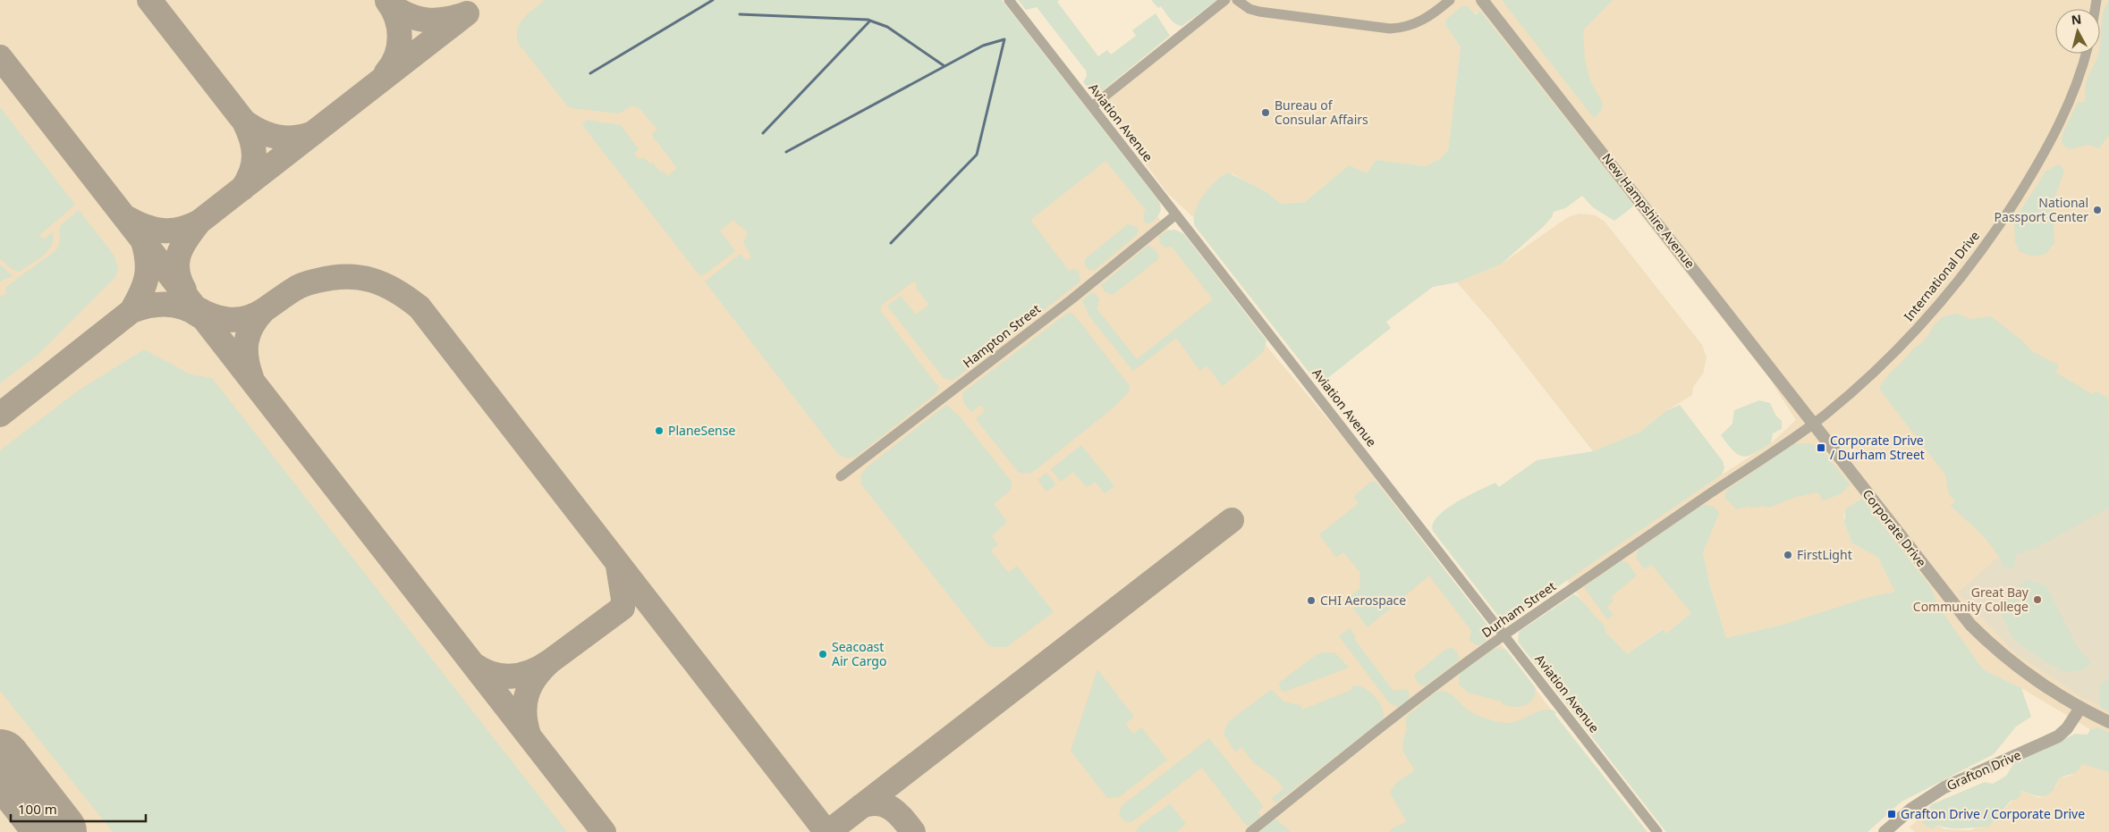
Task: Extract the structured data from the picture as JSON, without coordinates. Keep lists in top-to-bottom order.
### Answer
{
  "streets": {
    "street": [
      "Aviation Avenue",
      "New Hampshire Avenue",
      "International Drive",
      "Hampton Street",
      "Corporate Drive",
      "Durham Street",
      "Grafton Drive"
    ]
  },
  "crossings": [
    ["Aviation Avenue", "Hampton Street"],
    ["Aviation Avenue", "Durham Street"],
    ["New Hampshire Avenue", "International Drive"],
    ["New Hampshire Avenue", "Corporate Drive"],
    ["New Hampshire Avenue", "Durham Street"],
    ["International Drive", "Corporate Drive"],
    ["International Drive", "Durham Street"],
    ["Corporate Drive", "Durham Street"],
    ["Corporate Drive", "Grafton Drive"]
  ],
  "places": {
    "other": [
      "Bureau of Consular Affairs",
      "National Passport Center",
      "PlaneSense",
      "FirstLight",
      "Great Bay Community College",
      "CHI Aerospace",
      "Seacoast Air Cargo"
    ],
    "transit": ["Corporate Drive / Durham Street", "Grafton Drive / Corporate Drive"]
  },
  "scale_bar": "100 m",
  "north": "top"
}
